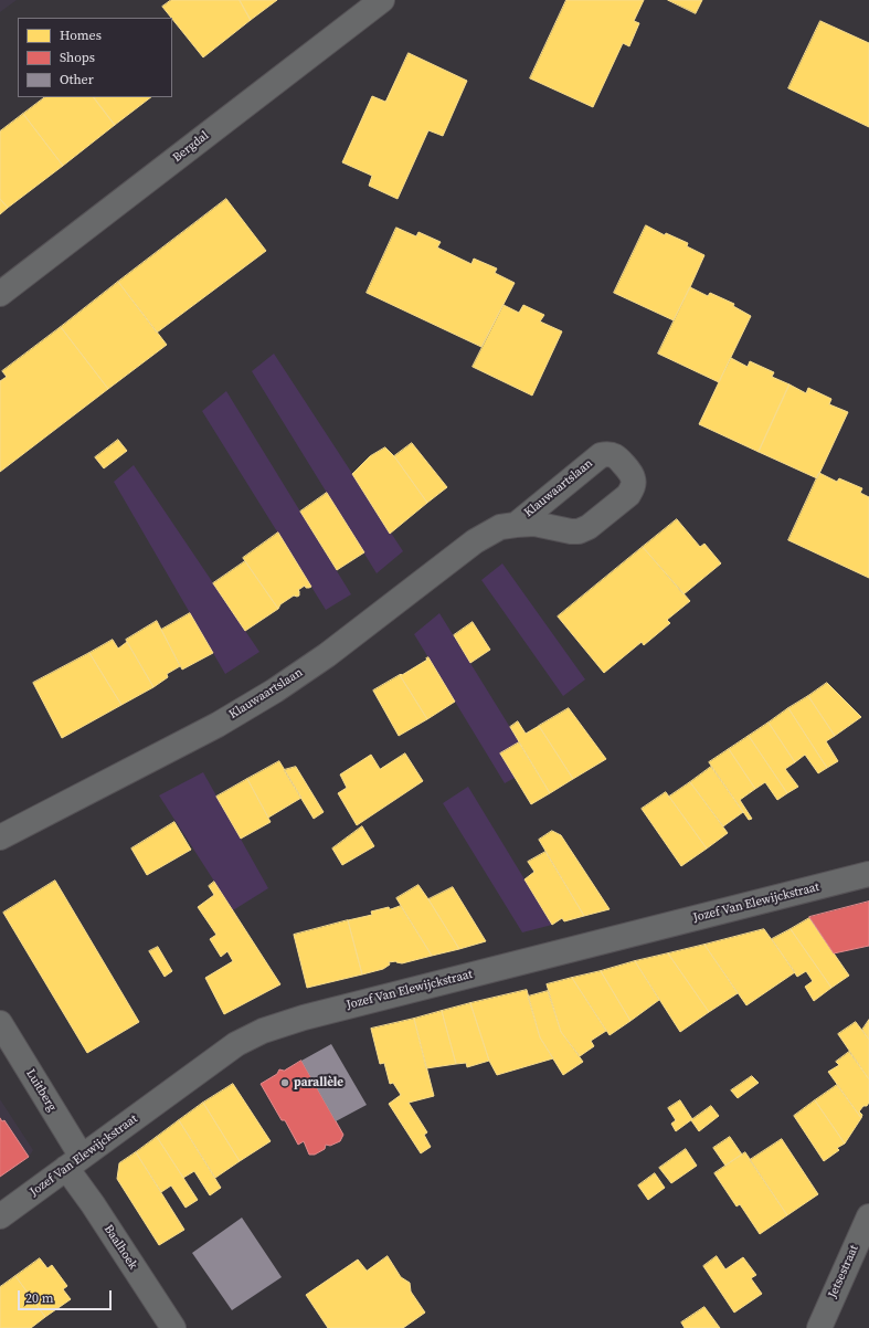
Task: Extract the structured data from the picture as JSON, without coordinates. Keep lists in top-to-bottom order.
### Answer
{
  "streets": {
    "street": [
      "Bergdal",
      "Klauwaartslaan",
      "Jozef Van Elewijckstraat",
      "Luitberg",
      "Baalhoek",
      "Jetsestraat"
    ]
  },
  "crossings": [
    ["Jozef Van Elewijckstraat", "Luitberg"],
    ["Jozef Van Elewijckstraat", "Baalhoek"],
    ["Luitberg", "Baalhoek"]
  ],
  "places": ["parallèle"],
  "legend": ["Homes", "Shops", "Other"],
  "scale_bar": "20 m"
}
